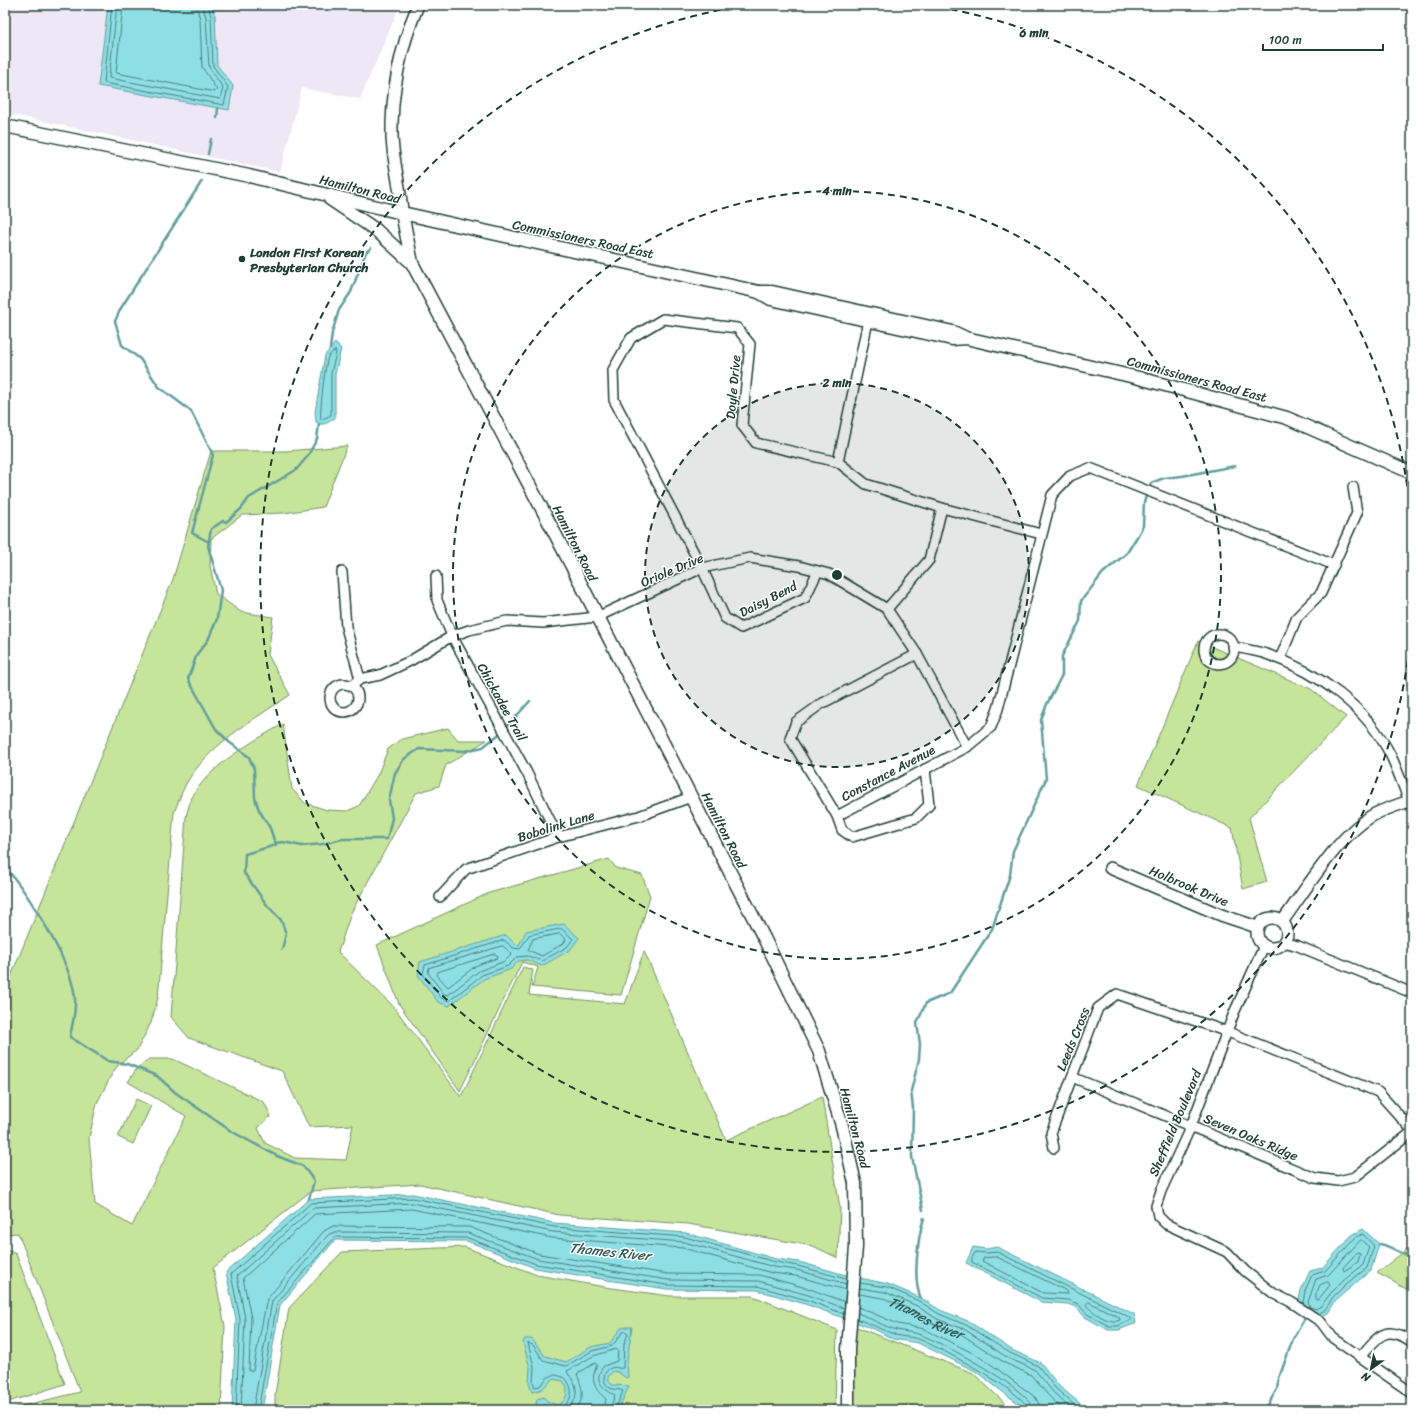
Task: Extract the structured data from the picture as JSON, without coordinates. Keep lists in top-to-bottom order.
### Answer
{
  "streets": {
    "main road": ["Hamilton Road", "Commissioners Road East"],
    "street": [
      "Doyle Drive",
      "Oriole Drive",
      "Daisy Bend",
      "Chickadee Trail",
      "Constance Avenue",
      "Bobolink Lane",
      "Holbrook Drive",
      "Leeds Cross",
      "Sheffield Boulevard",
      "Seven Oaks Ridge"
    ]
  },
  "crossings": [
    ["Hamilton Road", "Commissioners Road East"],
    ["Hamilton Road", "Oriole Drive"],
    ["Hamilton Road", "Bobolink Lane"],
    ["Doyle Drive", "Oriole Drive"],
    ["Doyle Drive", "Daisy Bend"],
    ["Doyle Drive", "Constance Avenue"],
    ["Oriole Drive", "Daisy Bend"],
    ["Oriole Drive", "Chickadee Trail"],
    ["Oriole Drive", "Constance Avenue"],
    ["Chickadee Trail", "Bobolink Lane"],
    ["Holbrook Drive", "Sheffield Boulevard"],
    ["Leeds Cross", "Sheffield Boulevard"],
    ["Leeds Cross", "Seven Oaks Ridge"],
    ["Sheffield Boulevard", "Seven Oaks Ridge"]
  ],
  "water": ["Thames River"],
  "places": ["London First Korean Presbyterian Church"],
  "scale_bar": "100 m",
  "north": "bottom left",
  "rings": ["6 min", "4 min", "2 min"]
}
